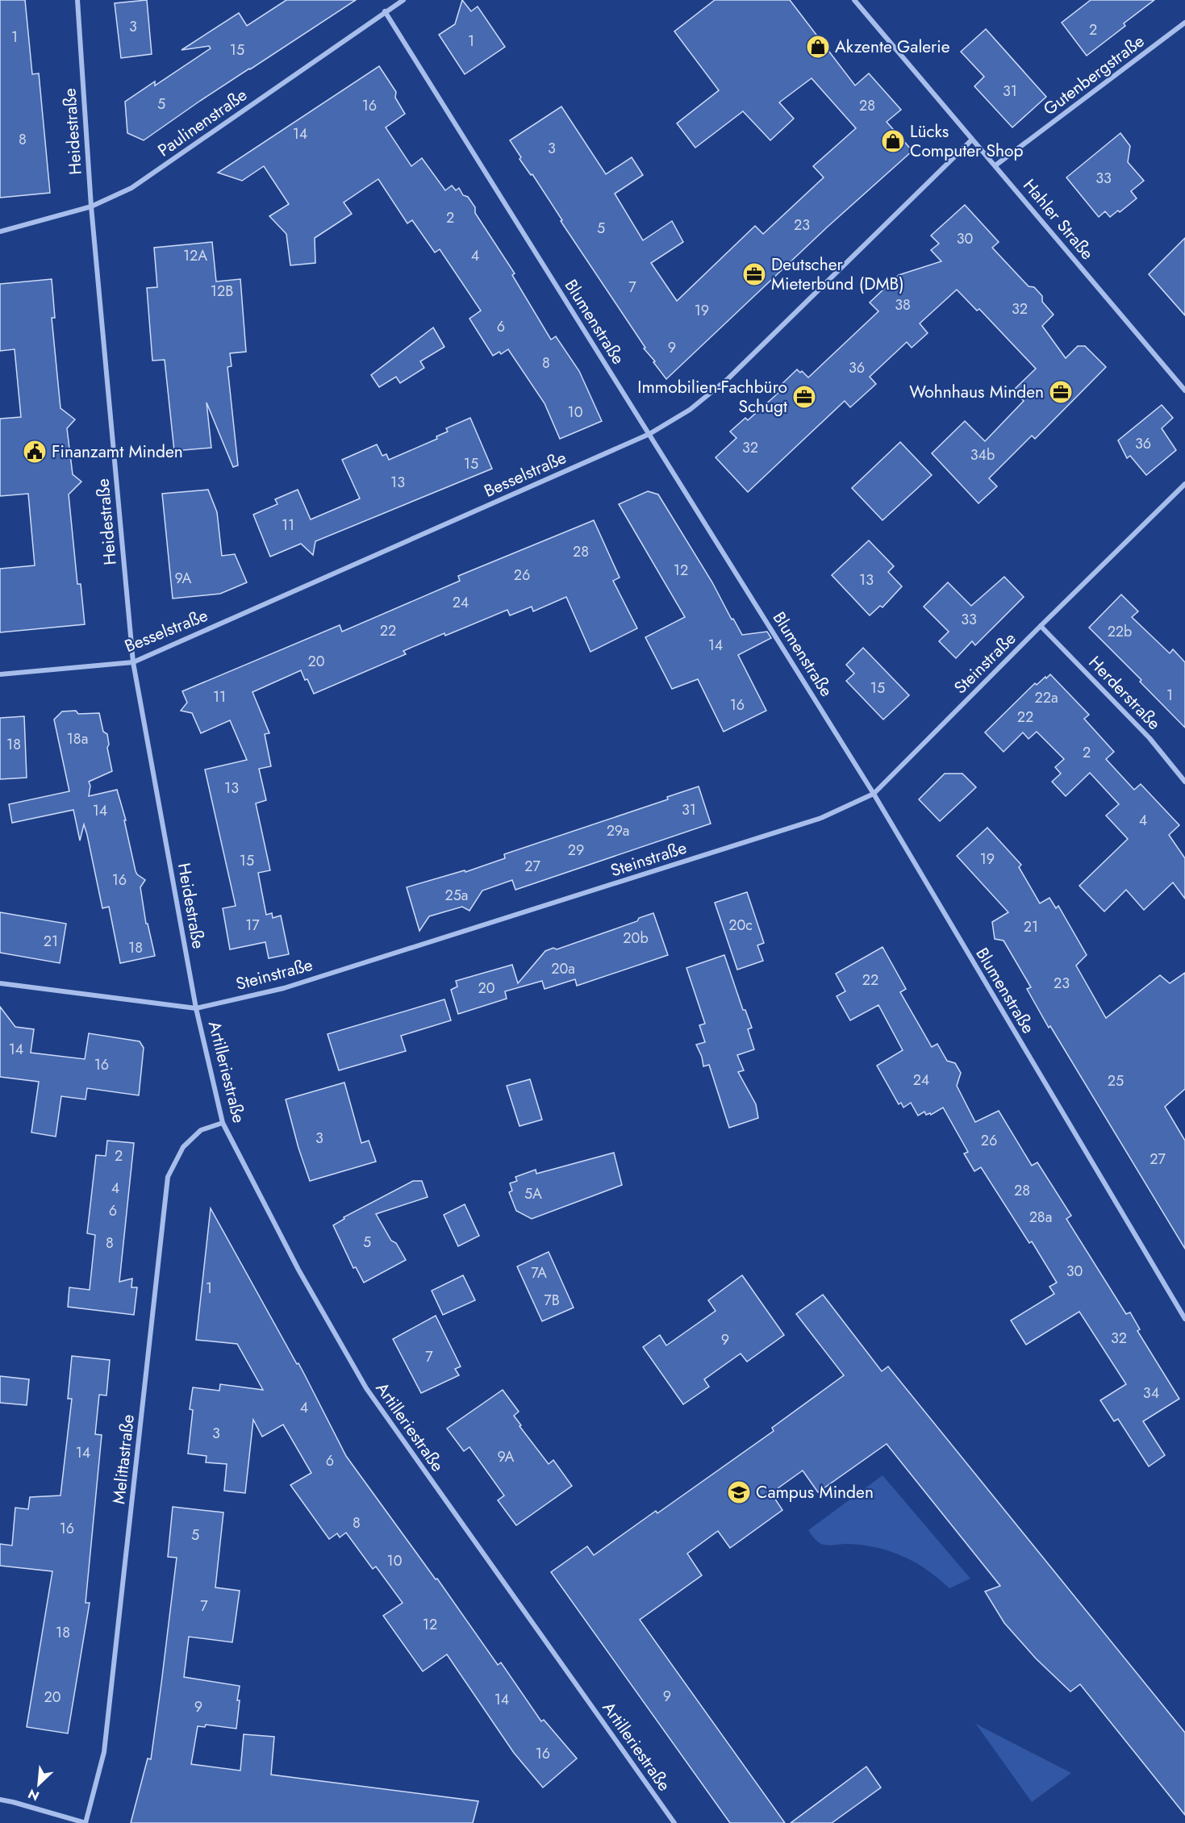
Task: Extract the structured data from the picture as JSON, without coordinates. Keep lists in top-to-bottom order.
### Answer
{
  "streets": {
    "street": [
      "Gutenbergstraße",
      "Paulinenstraße",
      "Heidestraße",
      "Hahler Straße",
      "Blumenstraße",
      "Besselstraße",
      "Steinstraße",
      "Herderstraße",
      "Artilleriestraße",
      "Melittastraße"
    ]
  },
  "crossings": [
    ["Gutenbergstraße", "Hahler Straße"],
    ["Paulinenstraße", "Heidestraße"],
    ["Paulinenstraße", "Blumenstraße"],
    ["Heidestraße", "Besselstraße"],
    ["Heidestraße", "Steinstraße"],
    ["Heidestraße", "Artilleriestraße"],
    ["Hahler Straße", "Besselstraße"],
    ["Blumenstraße", "Besselstraße"],
    ["Blumenstraße", "Steinstraße"],
    ["Steinstraße", "Herderstraße"],
    ["Steinstraße", "Artilleriestraße"],
    ["Artilleriestraße", "Melittastraße"]
  ],
  "places": {
    "shop": ["Akzente Galerie", "Lücks Computer Shop"],
    "office": ["Deutscher Mieterbund (DMB)", "Wohnhaus Minden", "Immobilien-Fachbüro Schugt"],
    "public building": ["Finanzamt Minden"],
    "school or university": ["Campus Minden"]
  },
  "house_numbers": [
    "3",
    "2",
    "1",
    "1",
    "15",
    "31",
    "5",
    "16",
    "28",
    "14",
    "8",
    "3",
    "33",
    "2",
    "23",
    "5",
    "30",
    "12A",
    "4",
    "7",
    "12B",
    "38",
    "32",
    "19",
    "6",
    "9",
    "8",
    "36",
    "10",
    "36",
    "32",
    "34b",
    "15",
    "13",
    "11",
    "28",
    "12",
    "26",
    "9A",
    "13",
    "24",
    "33",
    "22",
    "22b",
    "14",
    "20",
    "15",
    "1",
    "11",
    "22a",
    "16",
    "22",
    "18a",
    "18",
    "2",
    "13",
    "31",
    "14",
    "4",
    "29a",
    "29",
    "19",
    "15",
    "27",
    "16",
    "25a",
    "17",
    "20c",
    "21",
    "20b",
    "21",
    "18",
    "20a",
    "22",
    "23",
    "20",
    "14",
    "16",
    "24",
    "25",
    "3",
    "26",
    "2",
    "27",
    "4",
    "28",
    "5A",
    "6",
    "28a",
    "5",
    "8",
    "30",
    "7A",
    "1",
    "7B",
    "32",
    "9",
    "7",
    "34",
    "4",
    "3",
    "14",
    "9A",
    "6",
    "8",
    "16",
    "5",
    "10",
    "7",
    "12",
    "18",
    "9",
    "20",
    "14",
    "9",
    "16"
  ],
  "north": "bottom left"
}
